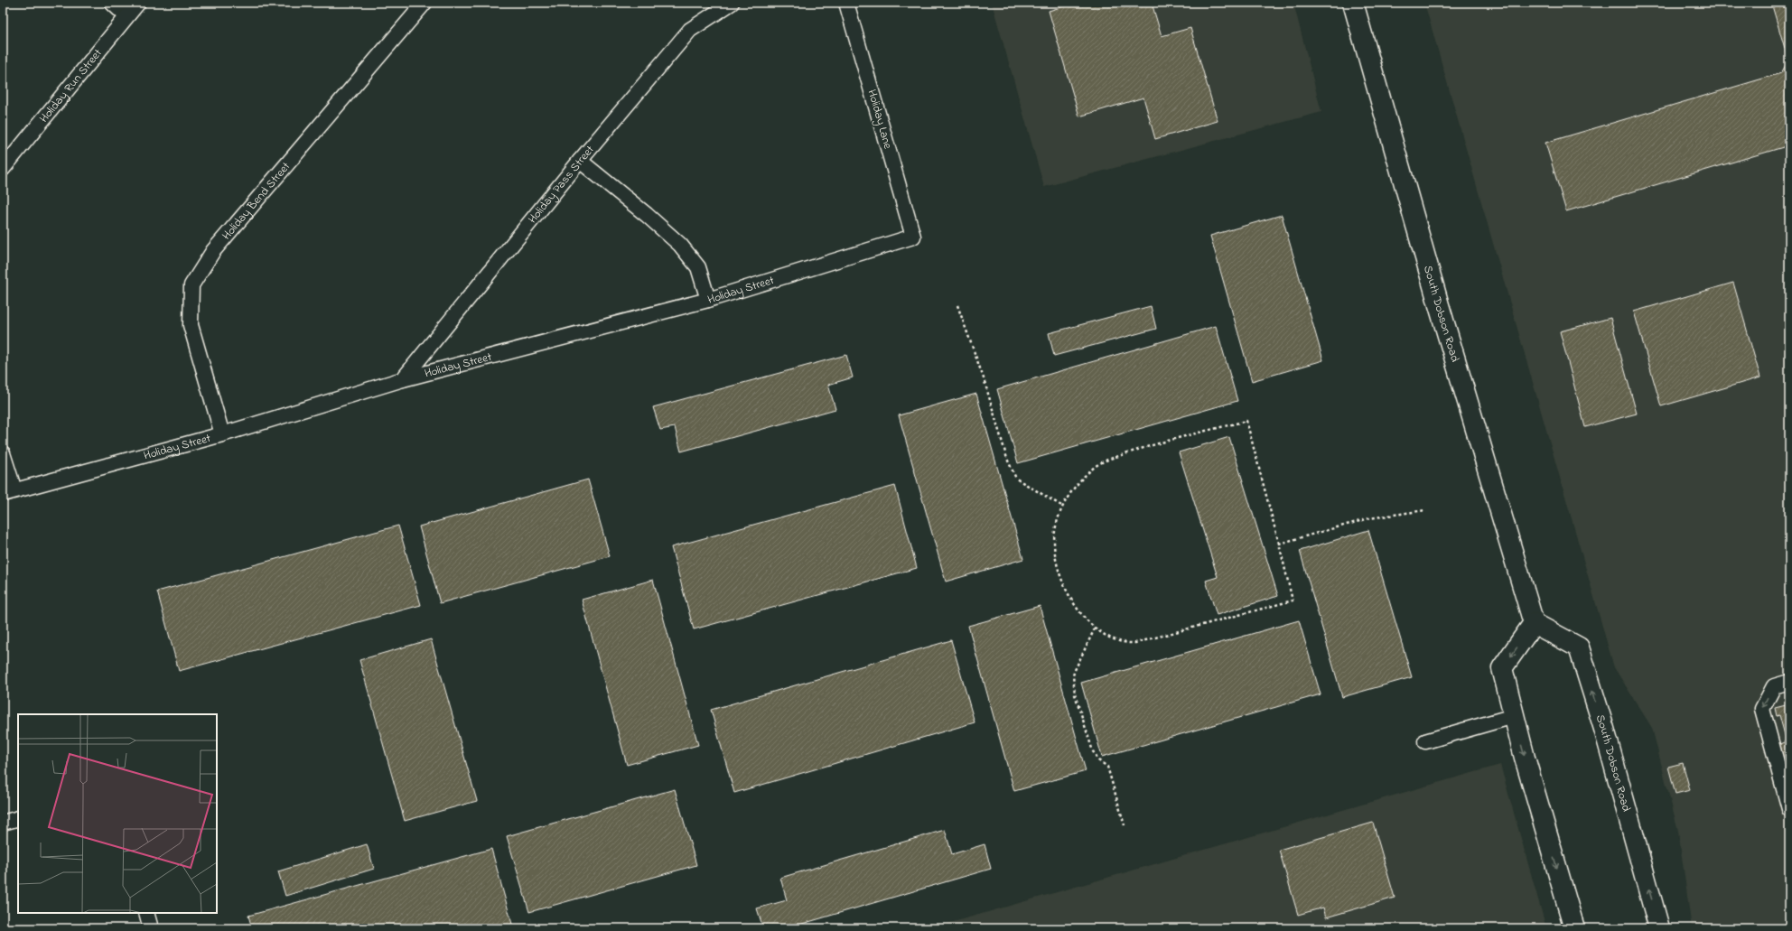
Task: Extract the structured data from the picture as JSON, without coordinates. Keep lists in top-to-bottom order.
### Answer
{
  "streets": {
    "main road": ["South Dobson Road"],
    "lane": [
      "Holiday Run Street",
      "Holiday Lane",
      "Holiday Pass Street",
      "Holiday Bend Street",
      "Holiday Street"
    ]
  },
  "crossings": [
    ["Holiday Lane", "Holiday Street"],
    ["Holiday Pass Street", "Holiday Street"],
    ["Holiday Bend Street", "Holiday Street"]
  ]
}
